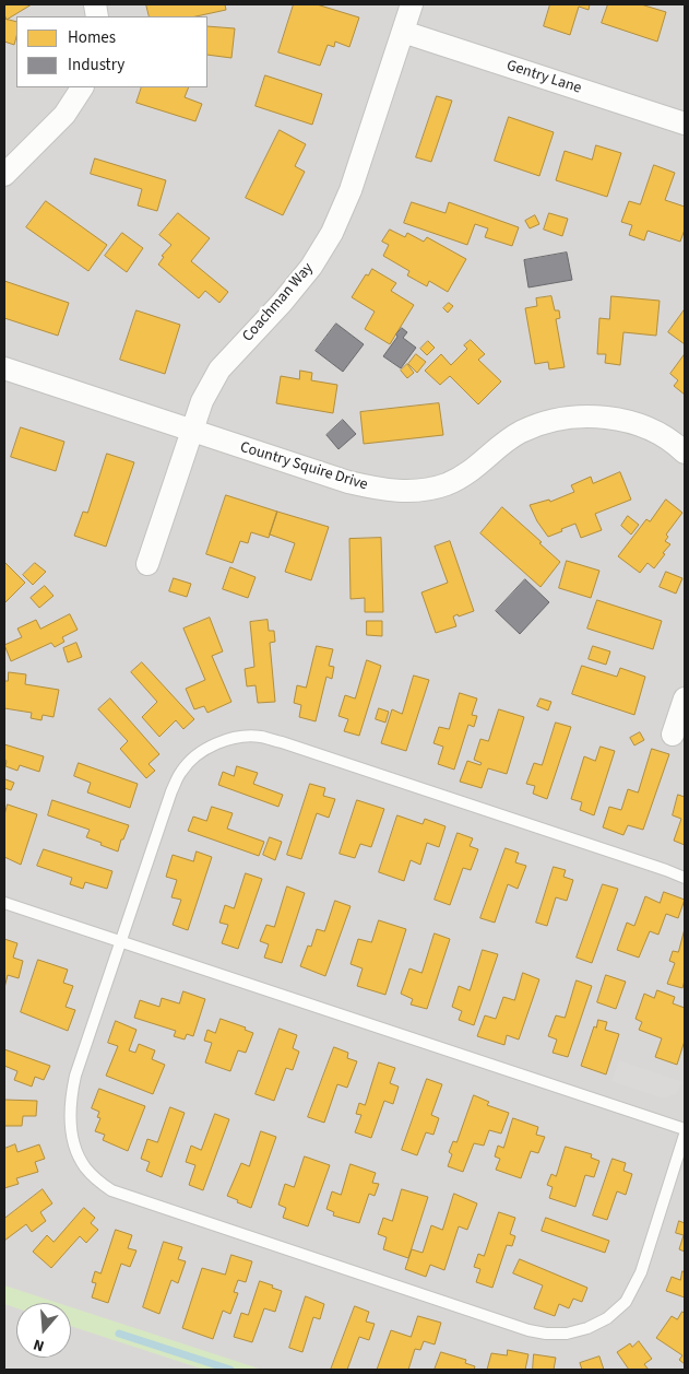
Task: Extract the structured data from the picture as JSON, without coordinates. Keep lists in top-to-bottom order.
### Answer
{
  "streets": {
    "street": ["Gentry Lane", "Coachman Way", "Country Squire Drive"]
  },
  "crossings": [
    ["Gentry Lane", "Coachman Way"],
    ["Coachman Way", "Country Squire Drive"]
  ],
  "legend": ["Homes", "Industry"],
  "north": "bottom"
}
